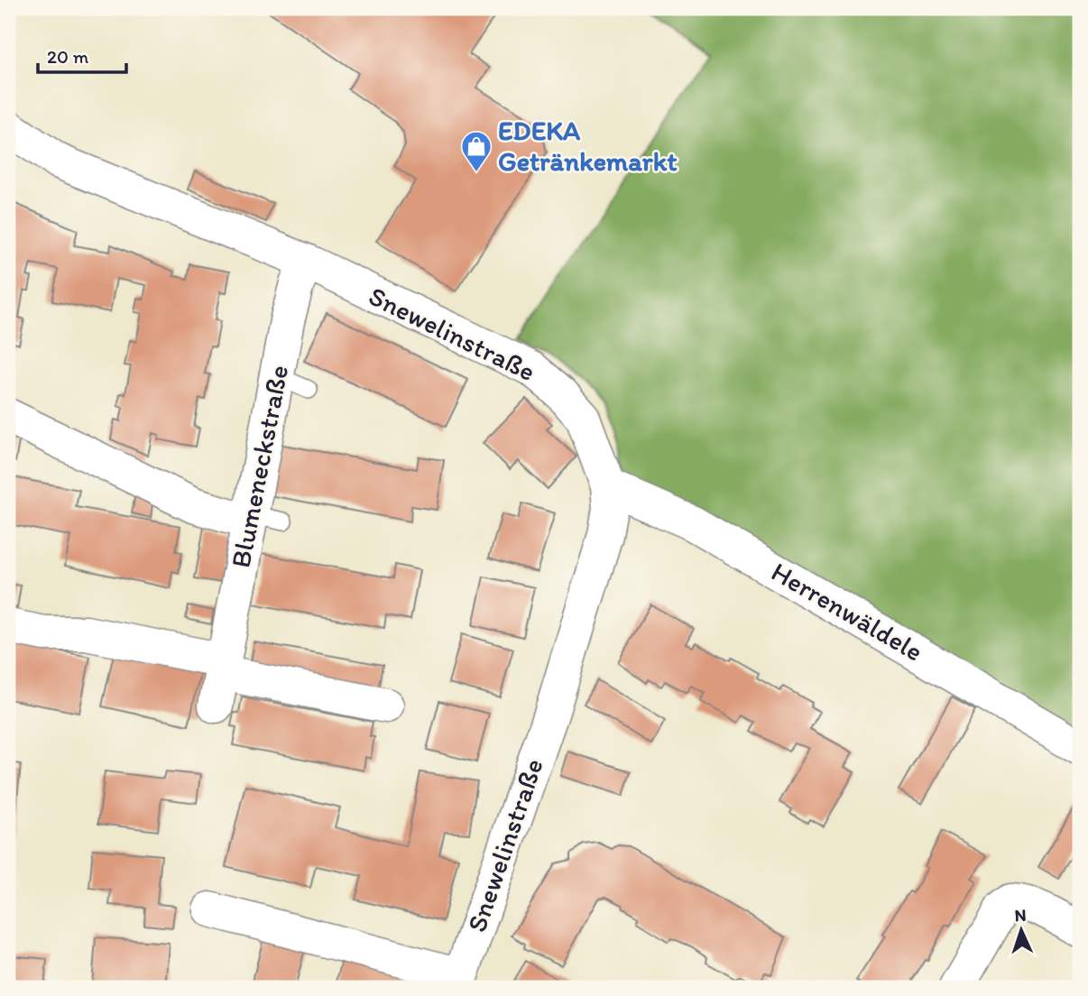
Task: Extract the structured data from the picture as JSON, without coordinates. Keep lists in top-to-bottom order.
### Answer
{
  "streets": {
    "street": ["Snewelinstraße", "Blumeneckstraße", "Herrenwäldele"]
  },
  "crossings": [
    ["Snewelinstraße", "Blumeneckstraße"],
    ["Snewelinstraße", "Herrenwäldele"]
  ],
  "places": {
    "shop": ["EDEKA Getränkemarkt"]
  },
  "scale_bar": "20 m",
  "north": "top"
}
